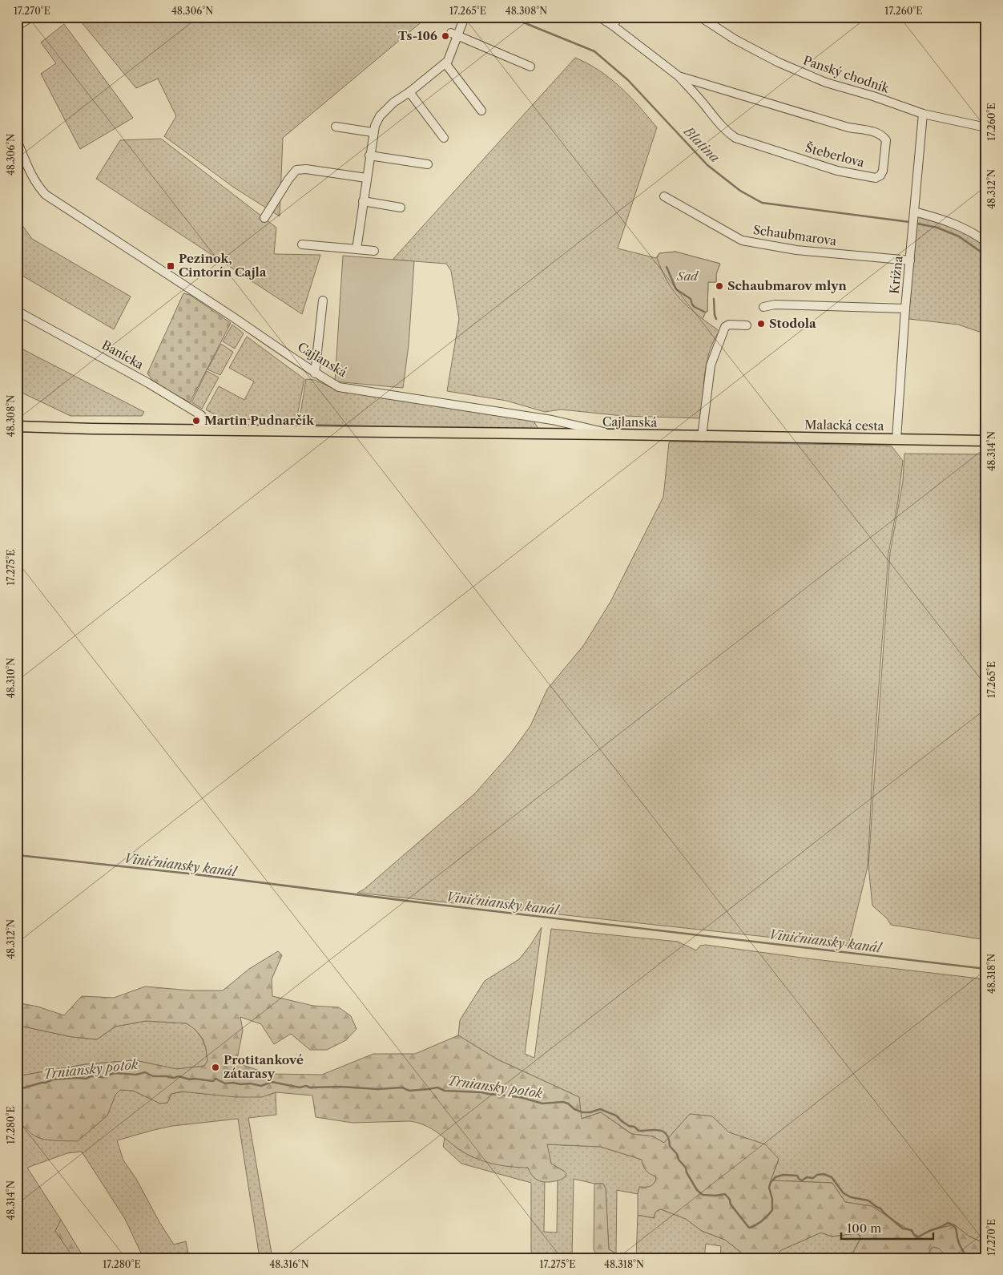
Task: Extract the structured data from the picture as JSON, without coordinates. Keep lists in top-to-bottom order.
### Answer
{
  "streets": {
    "main road": ["Cajlanská", "Malacká cesta"],
    "street": [
      "Panský chodník",
      "Šteberlova",
      "Schaubmarova",
      "Krížna",
      "Banícka"
    ]
  },
  "crossings": [
    ["Panský chodník", "Krížna"],
    ["Schaubmarova", "Krížna"],
    ["Krížna", "Malacká cesta"],
    ["Banícka", "Cajlanská"],
    ["Cajlanská", "Malacká cesta"]
  ],
  "water": ["Blatina", "Viničniansky kanál", "Trniansky potok"],
  "parks": ["Sad"],
  "places": {
    "other": [
      "Ts-106",
      "Schaubmarov mlyn",
      "Stodola",
      "Martin Pudnarčík",
      "Protitankové zátarasy"
    ],
    "transit": ["Pezinok, Cintorín Cajla"]
  },
  "scale_bar": "100 m",
  "coordinates": [
    "17.270°E",
    "48.306°N",
    "17.265°E",
    "48.308°N",
    "17.260°E",
    "48.312°N",
    "48.314°N",
    "17.275°E",
    "48.310°N",
    "48.318°N",
    "17.280°E",
    "48.316°N"
  ]
}
